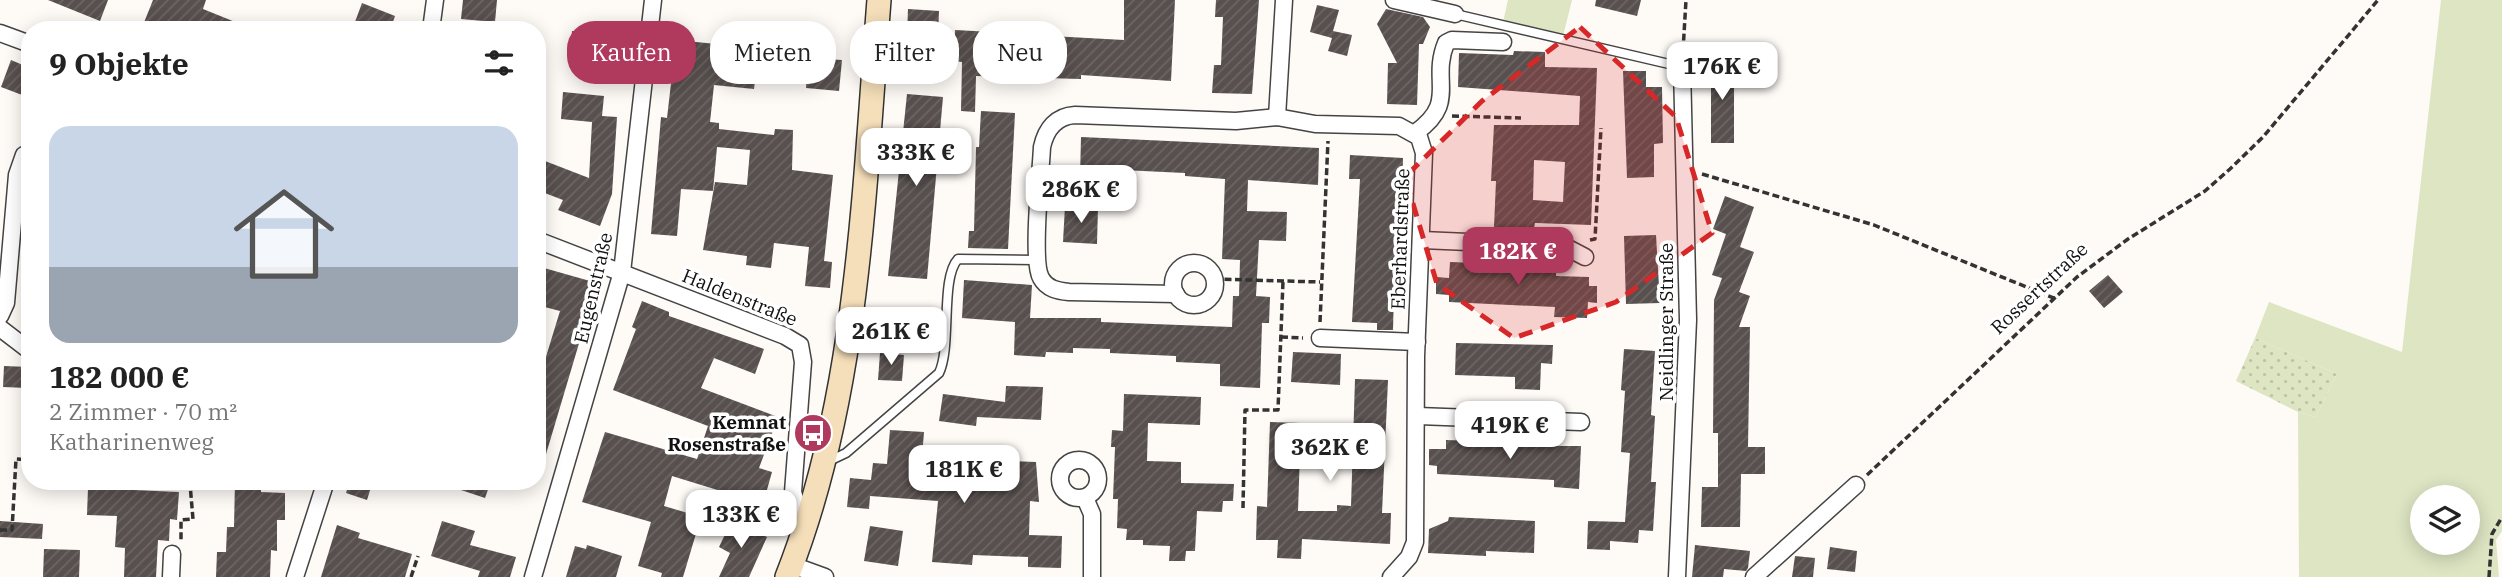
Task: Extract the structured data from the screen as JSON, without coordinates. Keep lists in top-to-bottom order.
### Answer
{
  "streets": {
    "street": [
      "Eberhardstraße",
      "Eugenstraße",
      "Haldenstraße",
      "Neidlinger Straße"
    ],
    "path": ["Rossertstraße"]
  },
  "crossings": [
    ["Eugenstraße", "Haldenstraße"]
  ],
  "places": {
    "bus stop": ["Kemnat Rosenstraße"]
  },
  "page": {
    "chip": [
      "Kaufen",
      "Mieten",
      "Filter",
      "Neu"
    ],
    "heading": "9 Objekte",
    "price": [
      "176K €",
      "333K €",
      "286K €",
      "182K €",
      "261K €",
      "419K €",
      "362K €",
      "181K €",
      "133K €"
    ],
    "list": [
      {
        "name": "182 000 €",
        "note": "2 Zimmer · 70 m² · Katharinenweg"
      }
    ]
  }
}
